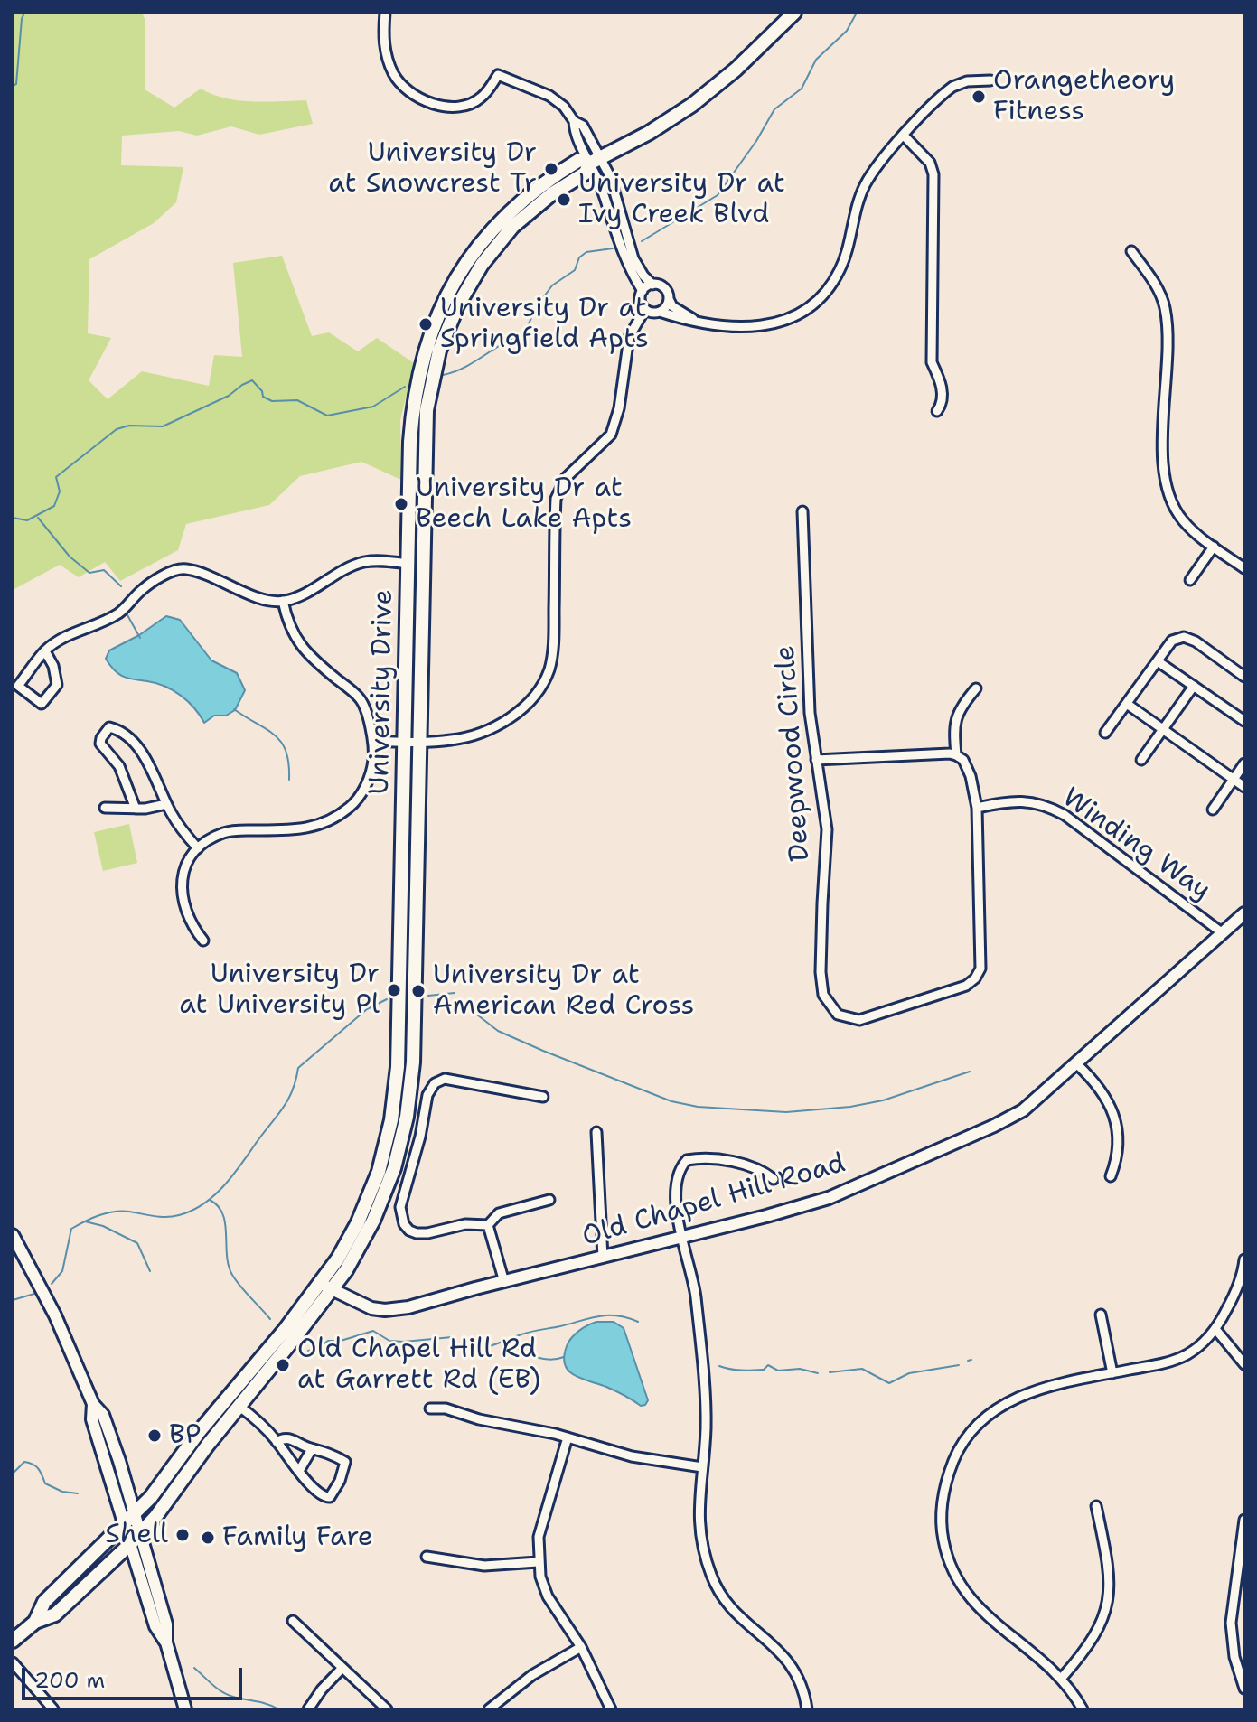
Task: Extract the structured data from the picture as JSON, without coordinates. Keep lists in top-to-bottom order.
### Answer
{
  "streets": {
    "main road": ["University Drive"],
    "street": ["Deepwood Circle", "Winding Way", "Old Chapel Hill Road"]
  },
  "crossings": [
    ["University Drive", "Old Chapel Hill Road"],
    ["Deepwood Circle", "Winding Way"],
    ["Winding Way", "Old Chapel Hill Road"]
  ],
  "places": [
    "Orangetheory Fitness",
    "University Dr at Snowcrest Tr",
    "University Dr at Ivy Creek Blvd",
    "University Dr at Springfield Apts",
    "University Dr at Beech Lake Apts",
    "University Dr at University Pl",
    "University Dr at American Red Cross",
    "Old Chapel Hill Rd at Garrett Rd (EB)",
    "BP",
    "Shell",
    "Family Fare"
  ],
  "scale_bar": "200 m"
}
